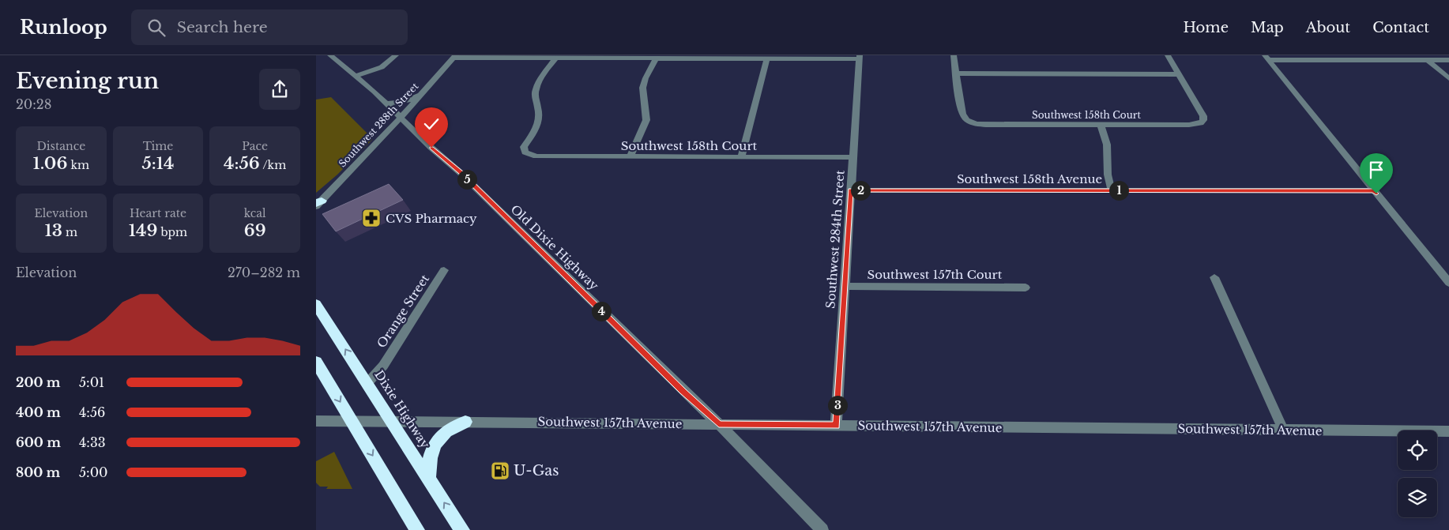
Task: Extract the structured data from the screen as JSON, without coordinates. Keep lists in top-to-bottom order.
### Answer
{
  "streets": {
    "highway": ["Dixie Highway"],
    "street": [
      "Southwest 158th Court",
      "Southwest 288th Street",
      "Southwest 158th Avenue",
      "Southwest 284th Street",
      "Old Dixie Highway",
      "Southwest 157th Court",
      "Orange Street",
      "Southwest 157th Avenue"
    ]
  },
  "crossings": [
    ["Southwest 158th Court", "Southwest 284th Street"],
    ["Southwest 288th Street", "Old Dixie Highway"],
    ["Southwest 158th Avenue", "Southwest 284th Street"],
    ["Southwest 284th Street", "Southwest 157th Court"],
    ["Southwest 284th Street", "Southwest 157th Avenue"],
    ["Old Dixie Highway", "Southwest 157th Avenue"],
    ["Orange Street", "Dixie Highway"],
    ["Dixie Highway", "Southwest 157th Avenue"]
  ],
  "places": {
    "pharmacy": ["CVS Pharmacy"],
    "fuel station": ["U-Gas"]
  },
  "page": {
    "header": "Runloop",
    "search": "Search here",
    "nav": [
      "Home",
      "Map",
      "About",
      "Contact"
    ],
    "heading": ["Evening run", "20:28"],
    "stats": [
      ["Distance", "1.06 km"],
      ["Time", "5:14"],
      ["Pace", "4:56 /km"],
      ["Elevation", "13 m"],
      ["Heart rate", "149 bpm"],
      ["kcal", "69"]
    ],
    "pins": [
      "5",
      "1",
      "2",
      "4",
      "3"
    ],
    "chart": ["Elevation", "270–282 m"],
    "list": [
      {
        "name": "200 m",
        "note": "5:01"
      },
      {
        "name": "400 m",
        "note": "4:56"
      },
      {
        "name": "600 m",
        "note": "4:33"
      },
      {
        "name": "800 m",
        "note": "5:00"
      }
    ]
  }
}
